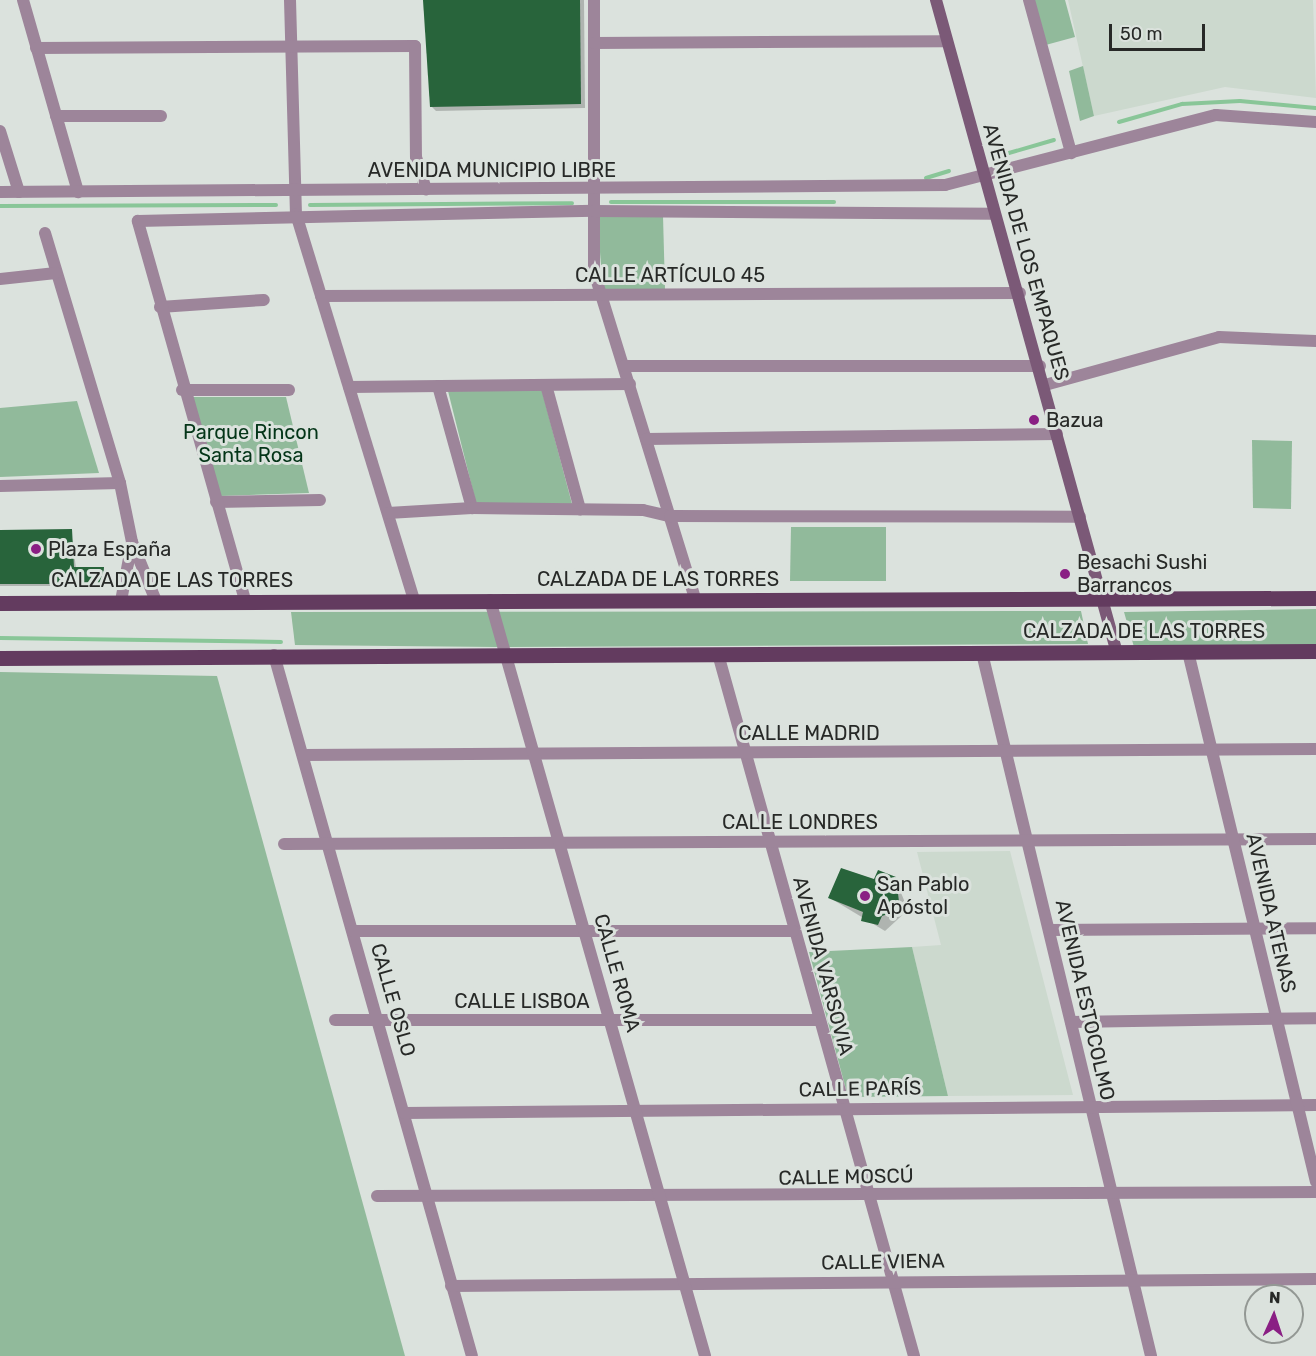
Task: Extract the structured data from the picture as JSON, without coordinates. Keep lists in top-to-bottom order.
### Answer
{
  "streets": {
    "main road": ["AVENIDA DE LOS EMPAQUES", "CALZADA DE LAS TORRES"],
    "street": [
      "AVENIDA MUNICIPIO LIBRE",
      "CALLE ARTÍCULO 45",
      "CALLE MADRID",
      "CALLE LONDRES",
      "AVENIDA ATENAS",
      "AVENIDA VARSOVIA",
      "CALLE ROMA",
      "CALLE OSLO",
      "AVENIDA ESTOCOLMO",
      "CALLE LISBOA",
      "CALLE PARÍS",
      "CALLE MOSCÚ",
      "CALLE VIENA"
    ]
  },
  "crossings": [
    ["AVENIDA MUNICIPIO LIBRE", "AVENIDA DE LOS EMPAQUES"],
    ["AVENIDA DE LOS EMPAQUES", "CALLE ARTÍCULO 45"],
    ["AVENIDA DE LOS EMPAQUES", "CALZADA DE LAS TORRES"],
    ["CALZADA DE LAS TORRES", "AVENIDA ATENAS"],
    ["CALZADA DE LAS TORRES", "AVENIDA VARSOVIA"],
    ["CALZADA DE LAS TORRES", "CALLE ROMA"],
    ["CALZADA DE LAS TORRES", "CALLE OSLO"],
    ["CALZADA DE LAS TORRES", "AVENIDA ESTOCOLMO"],
    ["CALLE MADRID", "AVENIDA ATENAS"],
    ["CALLE MADRID", "AVENIDA VARSOVIA"],
    ["CALLE MADRID", "CALLE ROMA"],
    ["CALLE MADRID", "CALLE OSLO"],
    ["CALLE MADRID", "AVENIDA ESTOCOLMO"],
    ["CALLE LONDRES", "AVENIDA ATENAS"],
    ["CALLE LONDRES", "AVENIDA VARSOVIA"],
    ["CALLE LONDRES", "CALLE ROMA"],
    ["CALLE LONDRES", "CALLE OSLO"],
    ["CALLE LONDRES", "AVENIDA ESTOCOLMO"],
    ["AVENIDA ATENAS", "CALLE PARÍS"],
    ["AVENIDA VARSOVIA", "CALLE LISBOA"],
    ["AVENIDA VARSOVIA", "CALLE PARÍS"],
    ["AVENIDA VARSOVIA", "CALLE MOSCÚ"],
    ["AVENIDA VARSOVIA", "CALLE VIENA"],
    ["CALLE ROMA", "CALLE LISBOA"],
    ["CALLE ROMA", "CALLE PARÍS"],
    ["CALLE ROMA", "CALLE MOSCÚ"],
    ["CALLE ROMA", "CALLE VIENA"],
    ["CALLE OSLO", "CALLE LISBOA"],
    ["CALLE OSLO", "CALLE PARÍS"],
    ["CALLE OSLO", "CALLE MOSCÚ"],
    ["CALLE OSLO", "CALLE VIENA"],
    ["AVENIDA ESTOCOLMO", "CALLE PARÍS"],
    ["AVENIDA ESTOCOLMO", "CALLE MOSCÚ"],
    ["AVENIDA ESTOCOLMO", "CALLE VIENA"]
  ],
  "parks": ["Parque Rincon Santa Rosa"],
  "places": [
    "Bazua",
    "Plaza España",
    "Besachi Sushi Barrancos",
    "San Pablo Apóstol"
  ],
  "scale_bar": "50 m",
  "north": "top"
}
